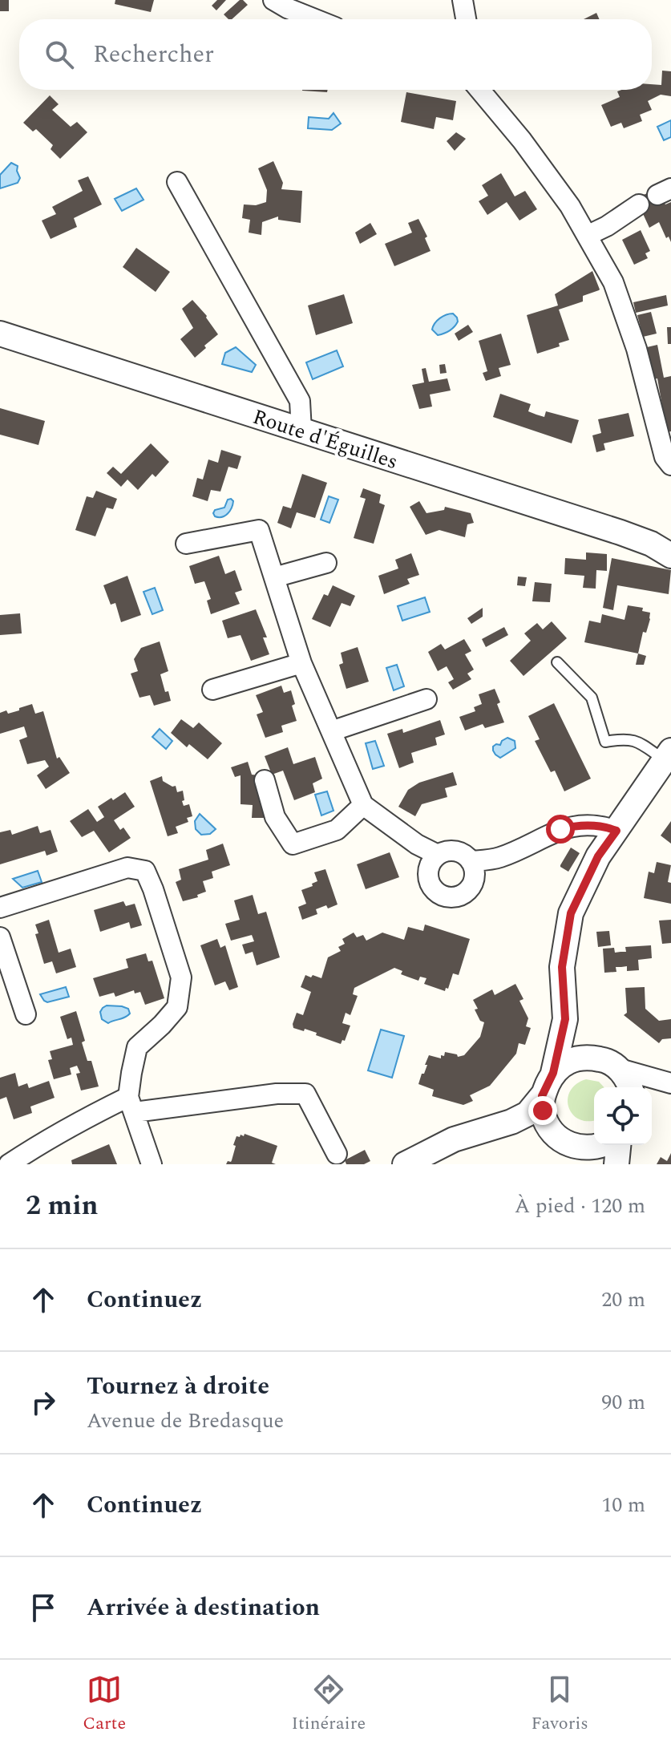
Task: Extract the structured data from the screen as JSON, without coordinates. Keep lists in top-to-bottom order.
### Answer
{
  "streets": {
    "street": ["Route d'Éguilles"]
  },
  "page": {
    "search": "Rechercher",
    "heading": ["2 min", "À pied · 120 m"],
    "list": [
      ["Continuez", "20 m"],
      ["Tournez à droite", "Avenue de Bredasque", "90 m"],
      ["Continuez", "10 m"],
      "Arrivée à destination"
    ],
    "nav": ["Carte", "Itinéraire", "Favoris"]
  }
}
